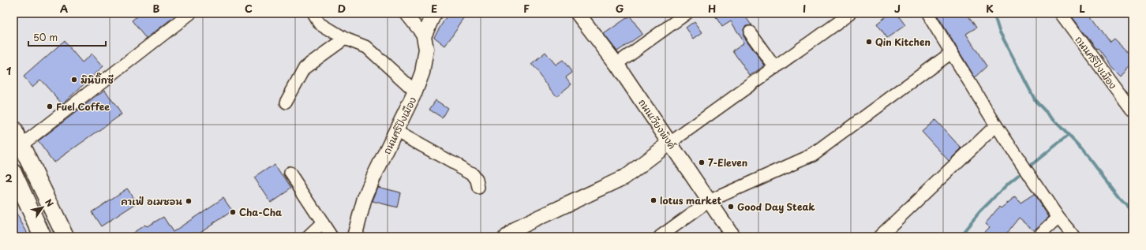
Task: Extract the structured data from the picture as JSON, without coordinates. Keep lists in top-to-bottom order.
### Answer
{
  "streets": {
    "street": ["ถนนศรีปิงเมือง", "ถนนเวียงพิงค์"]
  },
  "places": [
    "Qin Kitchen",
    "มินิบิ๊กซี",
    "Fuel Coffee",
    "7-Eleven",
    "lotus market",
    "คาเฟ่ อเมซอน",
    "Good Day Steak",
    "Cha-Cha"
  ],
  "scale_bar": "50 m",
  "north": "top right",
  "grid": {
    "columns": [
      "A",
      "B",
      "C",
      "D",
      "E",
      "F",
      "G",
      "H",
      "I",
      "J",
      "K",
      "L"
    ],
    "rows": ["1", "2"]
  }
}
